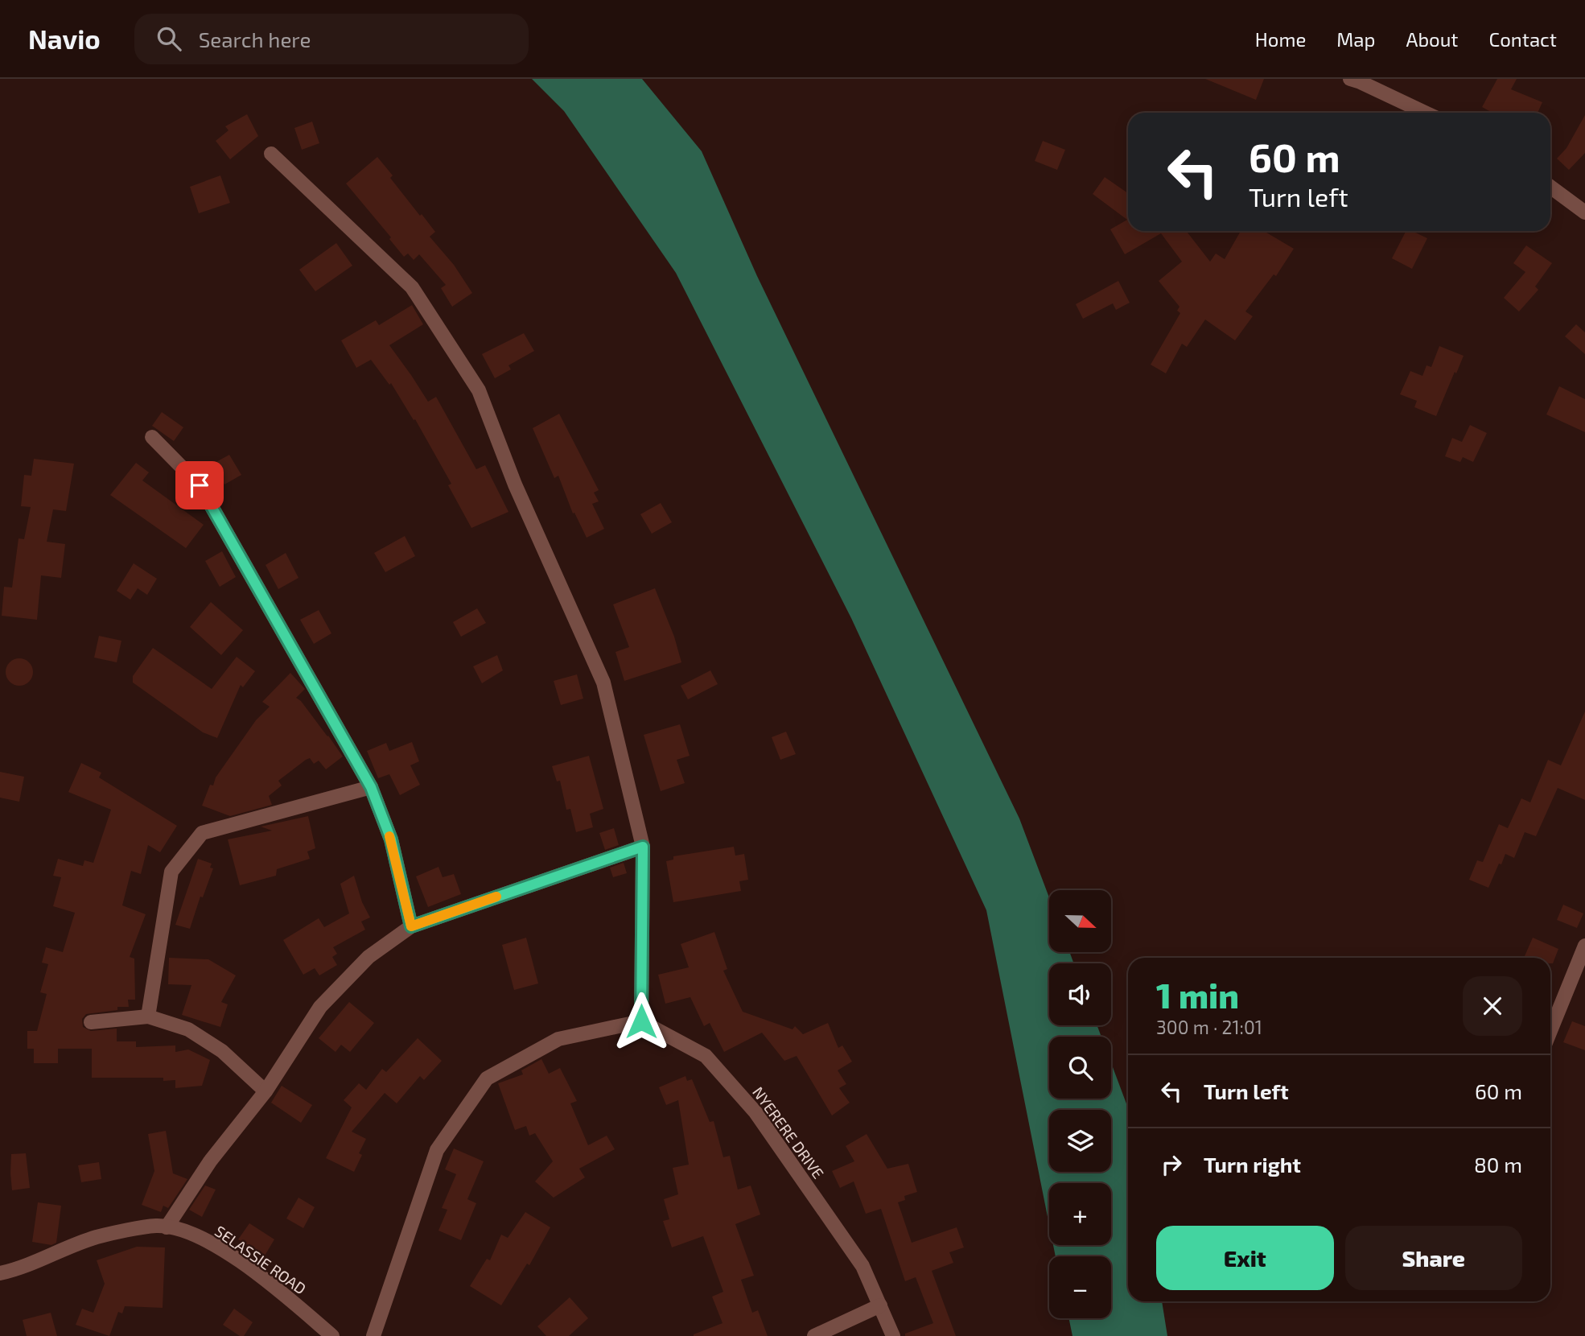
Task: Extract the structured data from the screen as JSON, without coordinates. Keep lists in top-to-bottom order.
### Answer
{
  "streets": {
    "street": ["NYERERE DRIVE", "SELASSIE ROAD"]
  },
  "north": "right",
  "page": {
    "header": "Navio",
    "search": "Search here",
    "nav": [
      "Home",
      "Map",
      "About",
      "Contact"
    ],
    "turn": ["60 m", "Turn left"],
    "map_buttons": ["+", "−"],
    "heading": ["1 min", "300 m · 21:01"],
    "list": [
      {
        "name": "Turn left",
        "value": "60 m"
      },
      {
        "name": "Turn right",
        "value": "80 m"
      }
    ],
    "buttons": ["Exit", "Share"]
  }
}
